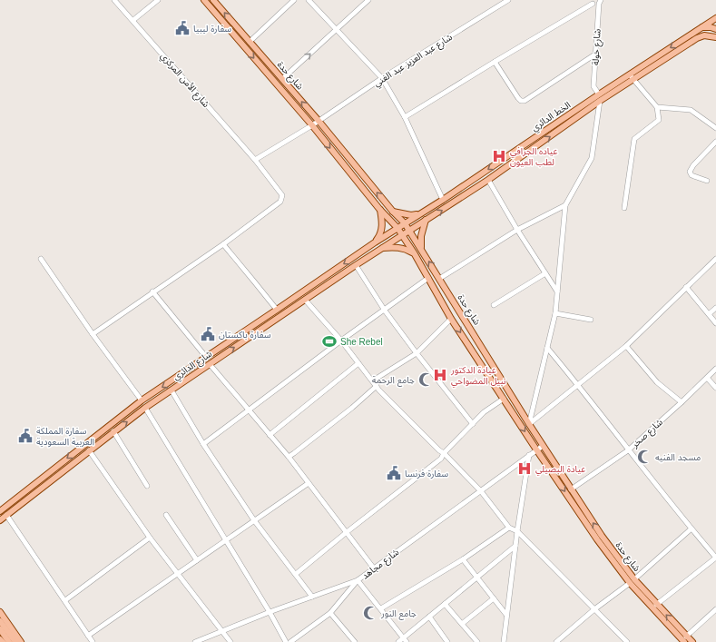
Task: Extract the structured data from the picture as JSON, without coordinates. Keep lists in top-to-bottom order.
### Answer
{
  "streets": {
    "main road": ["شارع حدة", "الخط الدائري", "شارع الدائري"],
    "street": [
      "شارع خولة",
      "شارع عبد العزيز عبد الغني",
      "شارع الأمن المركزي",
      "شارع صخر",
      "شارع مجاهد"
    ]
  },
  "crossings": [
    ["شارع خولة", "الخط الدائري"],
    ["شارع عبد العزيز عبد الغني", "شارع حدة"],
    ["شارع عبد العزيز عبد الغني", "شارع الأمن المركزي"],
    ["شارع حدة", "الخط الدائري"],
    ["شارع حدة", "شارع الدائري"],
    ["شارع حدة", "شارع صخر"],
    ["شارع حدة", "شارع مجاهد"],
    ["الخط الدائري", "شارع الدائري"]
  ],
  "places": {
    "public building": [
      "سفارة ليبيا",
      "سفارة باكستان",
      "سفارة المملكة العربية السعودية",
      "سفارة فرنسا"
    ],
    "hospital": ["عياده الجرافي لطب العيون", "عيادة الدكتور نبيل المضواحي", "عيادة البصيلي"],
    "sports": ["She Rebel"],
    "mosque": ["جامع الرحمة", "مسجد الفنيه", "جامع النور"]
  }
}
